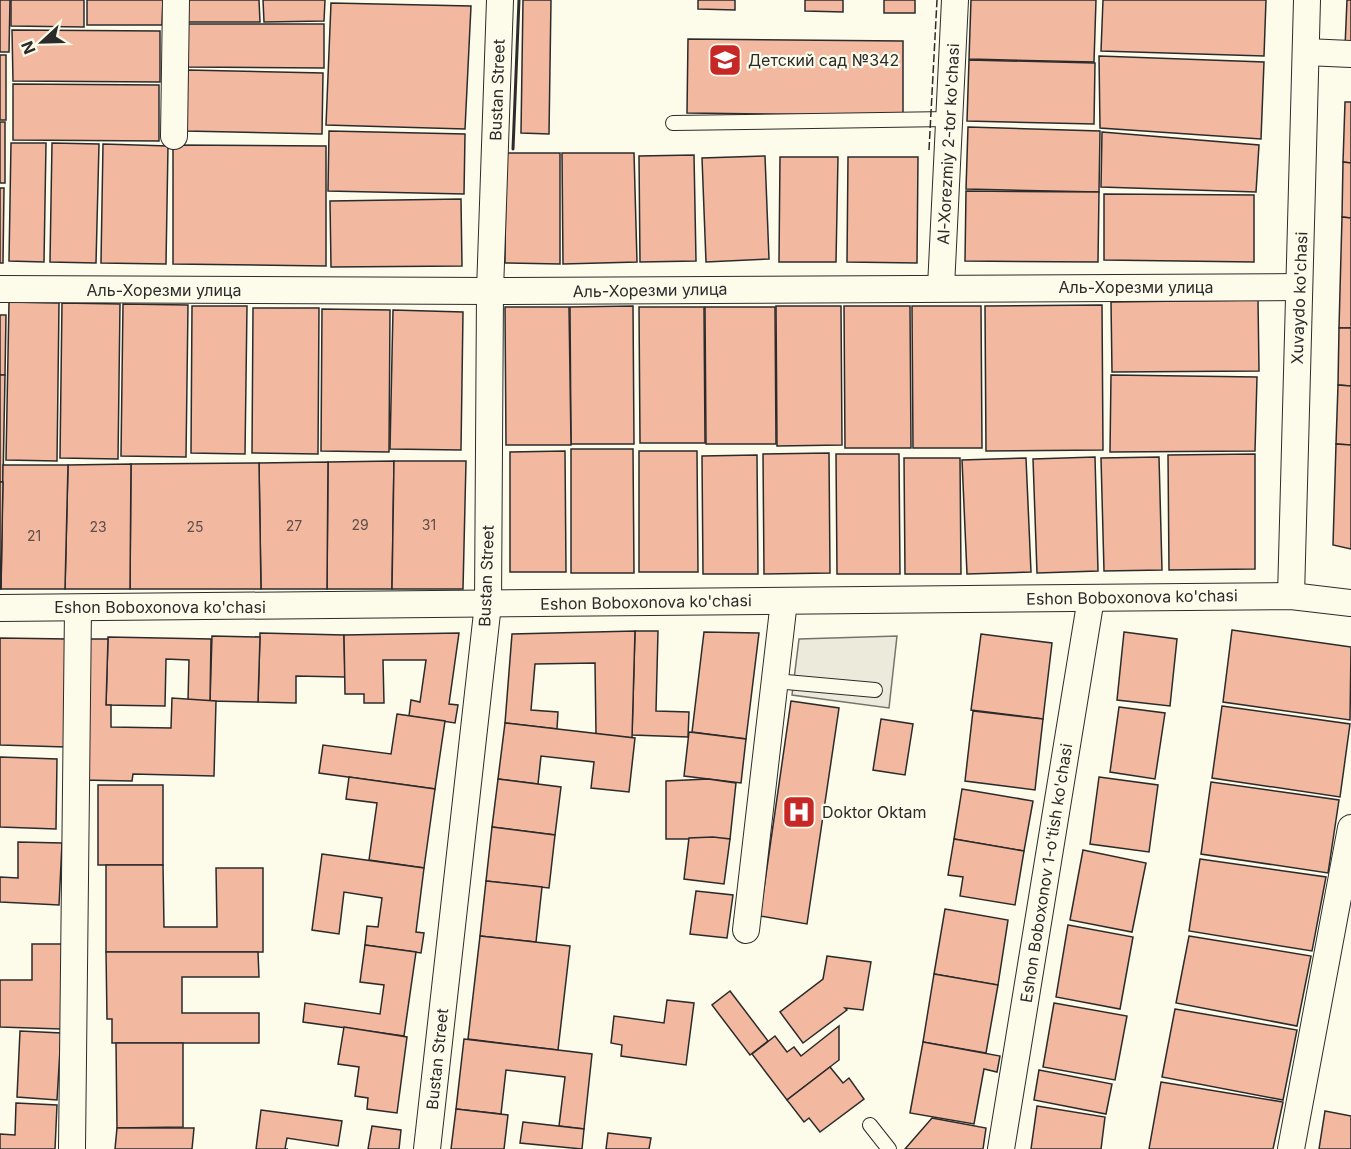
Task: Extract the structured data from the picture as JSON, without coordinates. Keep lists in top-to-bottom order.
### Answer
{
  "streets": {
    "street": [
      "Bustаn Street",
      "Al-Xorezmiy 2-tor ko'chasi",
      "Аль-Хорезми улица",
      "Xuvaydo ko'chasi",
      "Eshon Boboxonova ko'chasi",
      "Eshon Boboxonov 1-o'tish ko'chasi"
    ]
  },
  "crossings": [
    ["Bustаn Street", "Аль-Хорезми улица"],
    ["Bustаn Street", "Eshon Boboxonova ko'chasi"],
    ["Al-Xorezmiy 2-tor ko'chasi", "Аль-Хорезми улица"],
    ["Аль-Хорезми улица", "Xuvaydo ko'chasi"],
    ["Xuvaydo ko'chasi", "Eshon Boboxonova ko'chasi"],
    ["Eshon Boboxonova ko'chasi", "Eshon Boboxonov 1-o'tish ko'chasi"]
  ],
  "places": {
    "school or university": ["Детский сад №342"],
    "hospital": ["Doktor Oktam"]
  },
  "house_numbers": [
    "29",
    "31",
    "27",
    "23",
    "25",
    "21"
  ],
  "north": "left"
}
